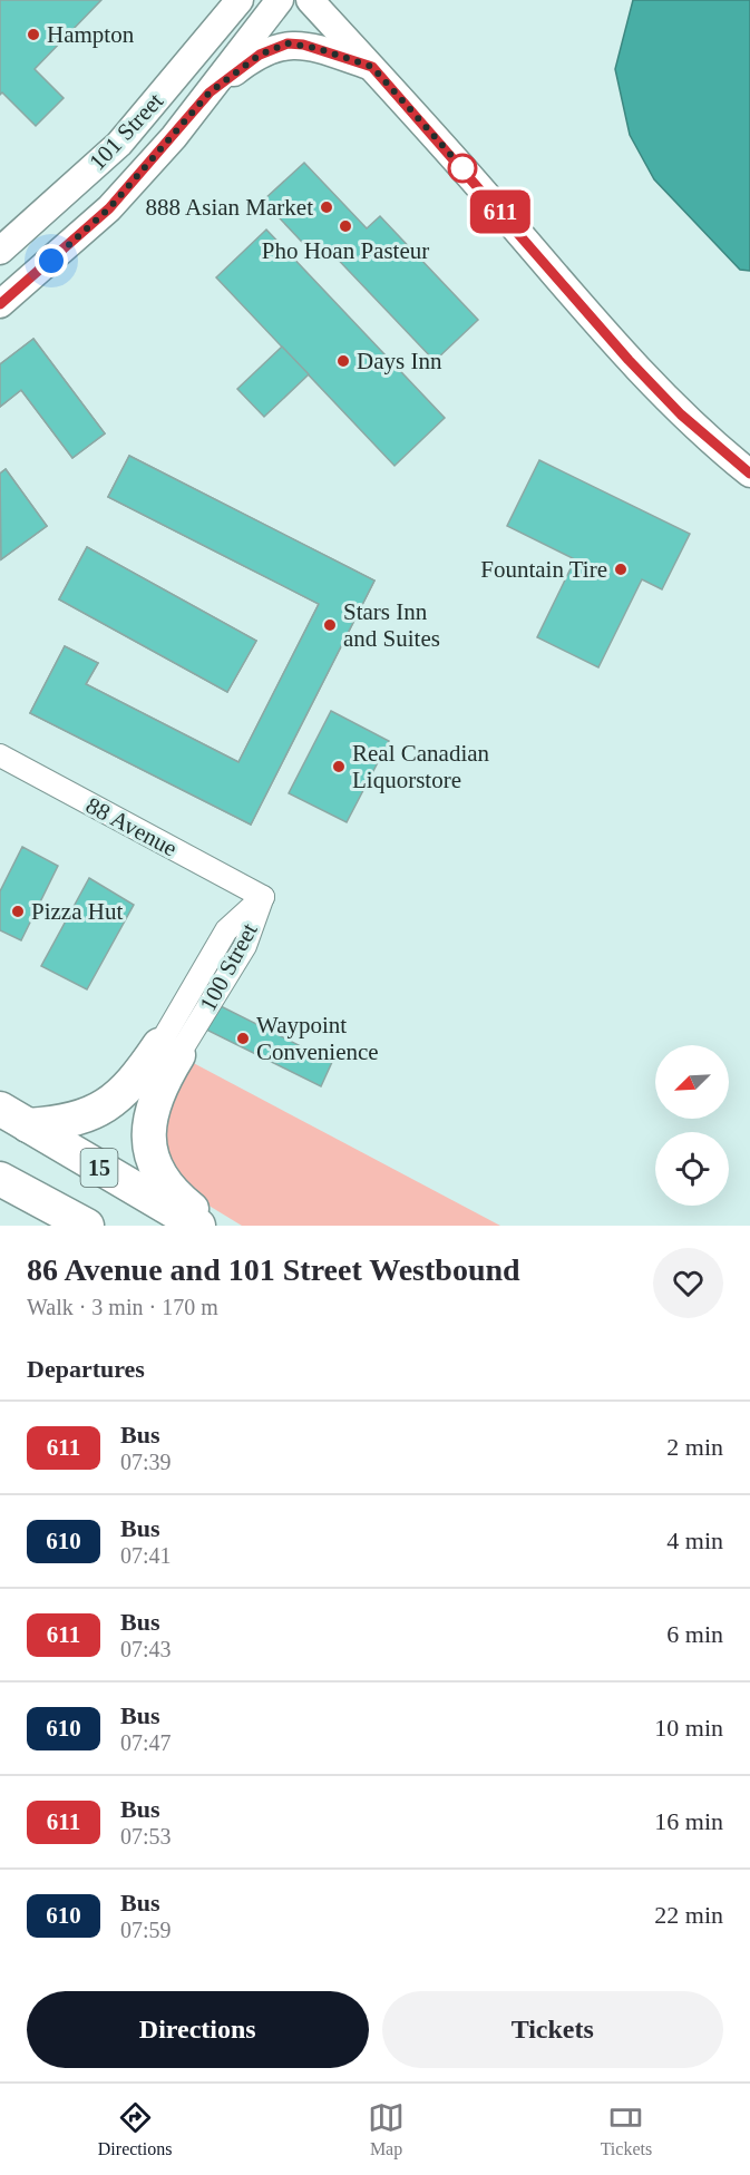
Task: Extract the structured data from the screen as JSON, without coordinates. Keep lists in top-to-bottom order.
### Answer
{
  "streets": {
    "main road": ["15"],
    "street": ["101 Street", "88 Avenue", "100 Street"]
  },
  "crossings": [
    ["88 Avenue", "100 Street"]
  ],
  "places": [
    "Hampton",
    "888 Asian Market",
    "Pho Hoan Pasteur",
    "Days Inn",
    "Fountain Tire",
    "Stars Inn and Suites",
    "Real Canadian Liquorstore",
    "Pizza Hut",
    "Waypoint Convenience"
  ],
  "lines": ["bus line 611"],
  "north": "bottom left",
  "page": {
    "on_map": "611",
    "heading": [
      ["86 Avenue and 101 Street Westbound", "Walk · 3 min · 170 m"],
      "Departures"
    ],
    "list": [
      {
        "mark": "611",
        "name": "Bus",
        "note": "07:39",
        "value": "2 min"
      },
      {
        "mark": "610",
        "name": "Bus",
        "note": "07:41",
        "value": "4 min"
      },
      {
        "mark": "611",
        "name": "Bus",
        "note": "07:43",
        "value": "6 min"
      },
      {
        "mark": "610",
        "name": "Bus",
        "note": "07:47",
        "value": "10 min"
      },
      {
        "mark": "611",
        "name": "Bus",
        "note": "07:53",
        "value": "16 min"
      },
      {
        "mark": "610",
        "name": "Bus",
        "note": "07:59",
        "value": "22 min"
      }
    ],
    "buttons": ["Directions", "Tickets"],
    "tabs": ["Directions", "Map", "Tickets"]
  }
}
